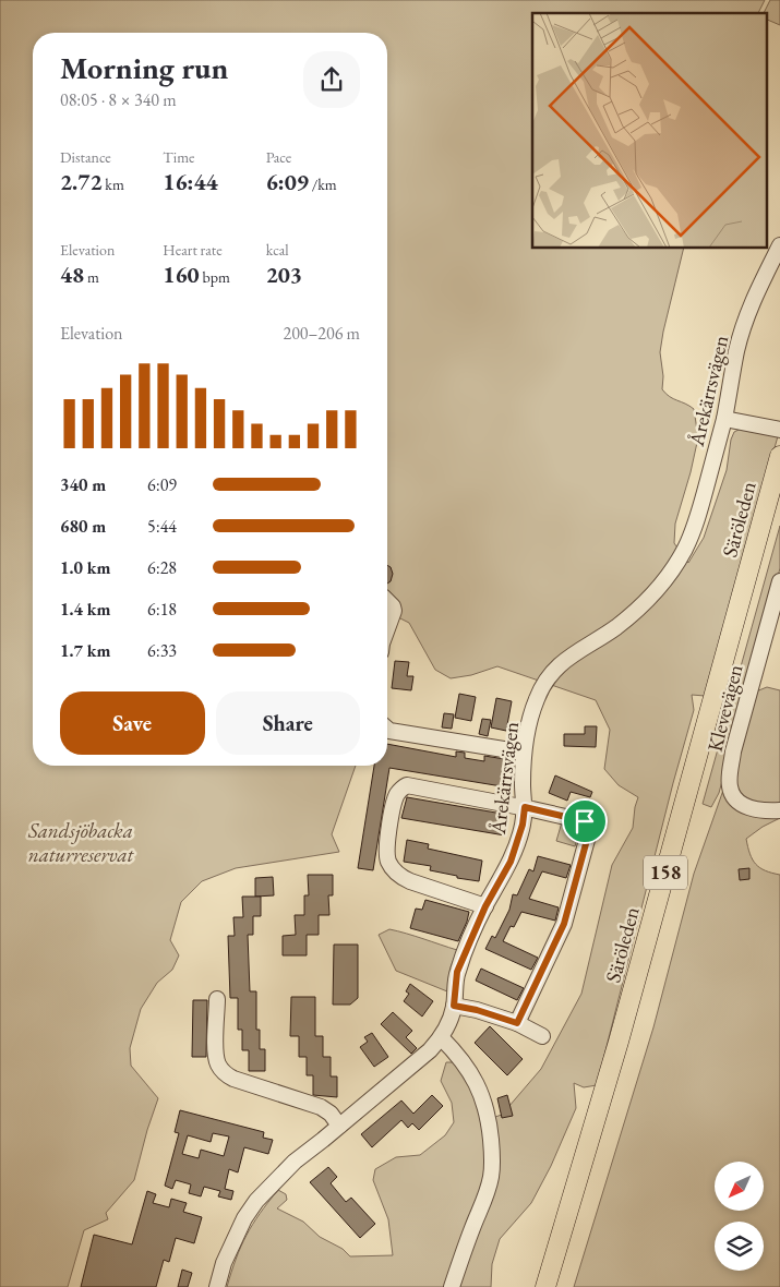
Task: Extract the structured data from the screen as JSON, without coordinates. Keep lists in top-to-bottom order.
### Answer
{
  "streets": {
    "main road": ["Säröleden", "158"],
    "street": ["Årekärrsvägen", "Klevevägen"]
  },
  "parks": ["Sandsjöbacka naturreservat"],
  "north": "bottom left",
  "page": {
    "heading": ["Morning run", "08:05 · 8 × 340 m"],
    "stats": [
      ["Distance", "2.72 km"],
      ["Time", "16:44"],
      ["Pace", "6:09 /km"],
      ["Elevation", "48 m"],
      ["Heart rate", "160 bpm"],
      ["kcal", "203"]
    ],
    "chart": ["Elevation", "200–206 m"],
    "list": [
      {
        "name": "340 m",
        "note": "6:09"
      },
      {
        "name": "680 m",
        "note": "5:44"
      },
      {
        "name": "1.0 km",
        "note": "6:28"
      },
      {
        "name": "1.4 km",
        "note": "6:18"
      },
      {
        "name": "1.7 km",
        "note": "6:33"
      }
    ],
    "buttons": ["Save", "Share"]
  }
}
